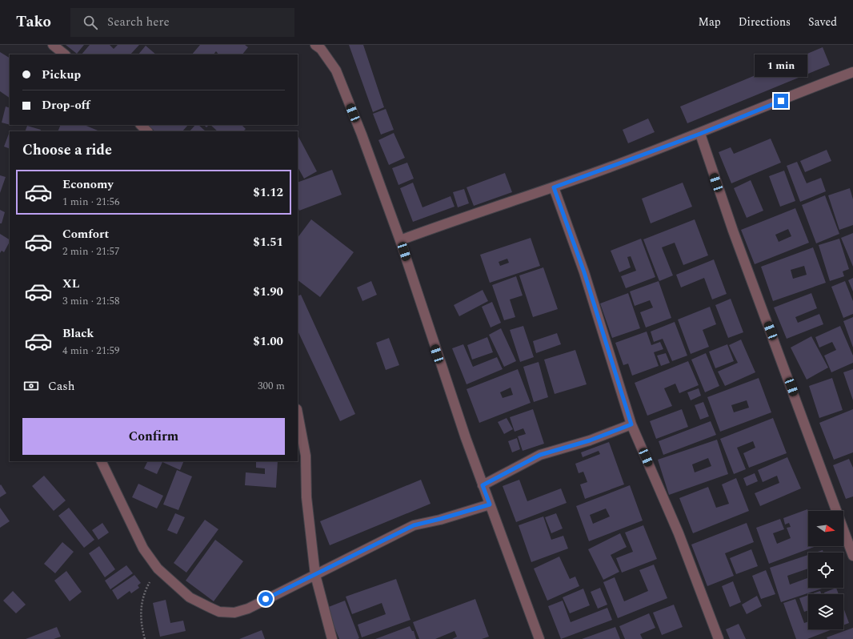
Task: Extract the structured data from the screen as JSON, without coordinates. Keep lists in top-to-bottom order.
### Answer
{
  "north": "right",
  "page": {
    "header": "Tako",
    "search": "Search here",
    "nav": ["Map", "Directions", "Saved"],
    "bubble": "1 min",
    "banner": ["Pickup", "Drop-off"],
    "heading": "Choose a ride",
    "list": [
      {
        "name": "Economy",
        "note": "1 min · 21:56",
        "value": "$1.12"
      },
      {
        "name": "Comfort",
        "note": "2 min · 21:57",
        "value": "$1.51"
      },
      {
        "name": "XL",
        "note": "3 min · 21:58",
        "value": "$1.90"
      },
      {
        "name": "Black",
        "note": "4 min · 21:59",
        "value": "$1.00"
      }
    ],
    "pay": ["Cash", "300 m"],
    "buttons": "Confirm"
  }
}
